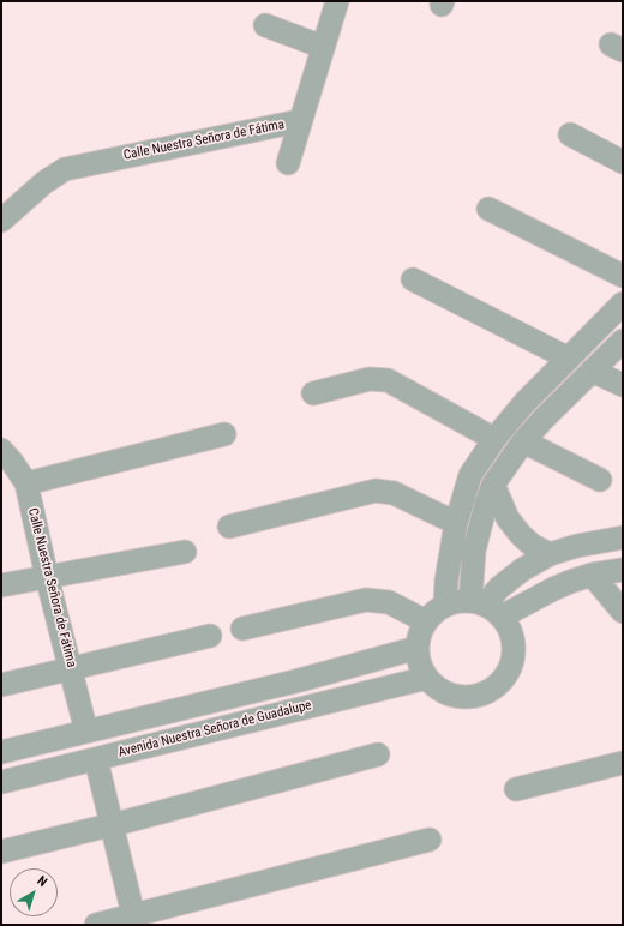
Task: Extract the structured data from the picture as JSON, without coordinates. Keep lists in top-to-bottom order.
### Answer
{
  "streets": {
    "street": ["Calle Nuestra Señora de Fátima", "Avenida Nuestra Señora de Guadalupe"]
  },
  "crossings": [
    ["Calle Nuestra Señora de Fátima", "Avenida Nuestra Señora de Guadalupe"]
  ],
  "north": "top right"
}
